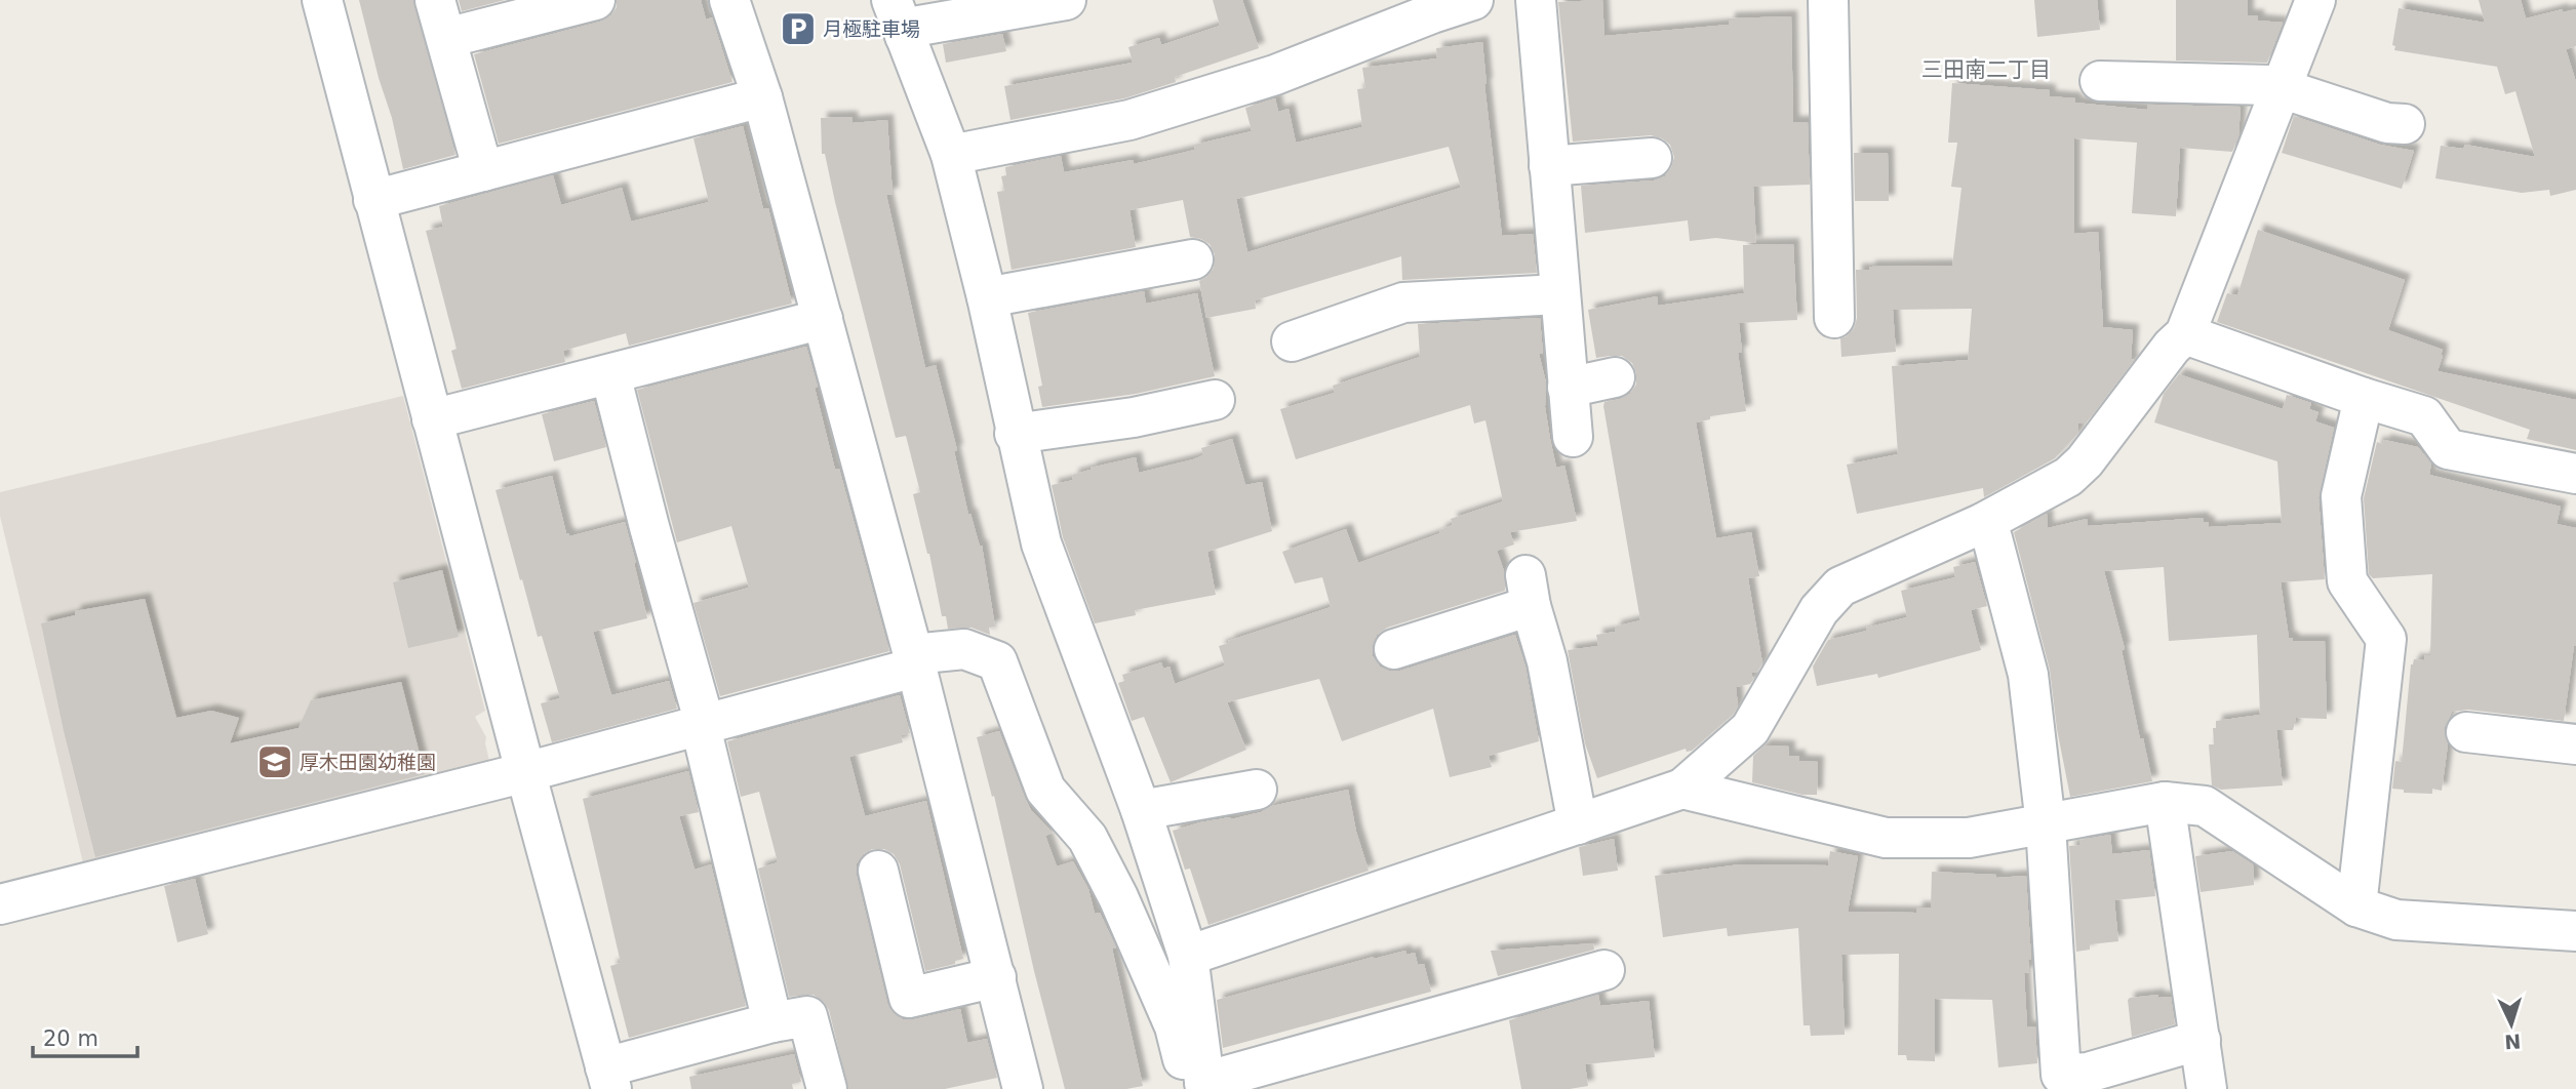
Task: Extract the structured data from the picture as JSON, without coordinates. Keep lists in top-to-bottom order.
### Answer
{
  "districts": ["三田南二丁目"],
  "places": {
    "parking": ["月極駐車場"],
    "school or university": ["厚木田園幼稚園"]
  },
  "scale_bar": "20 m",
  "north": "bottom"
}
